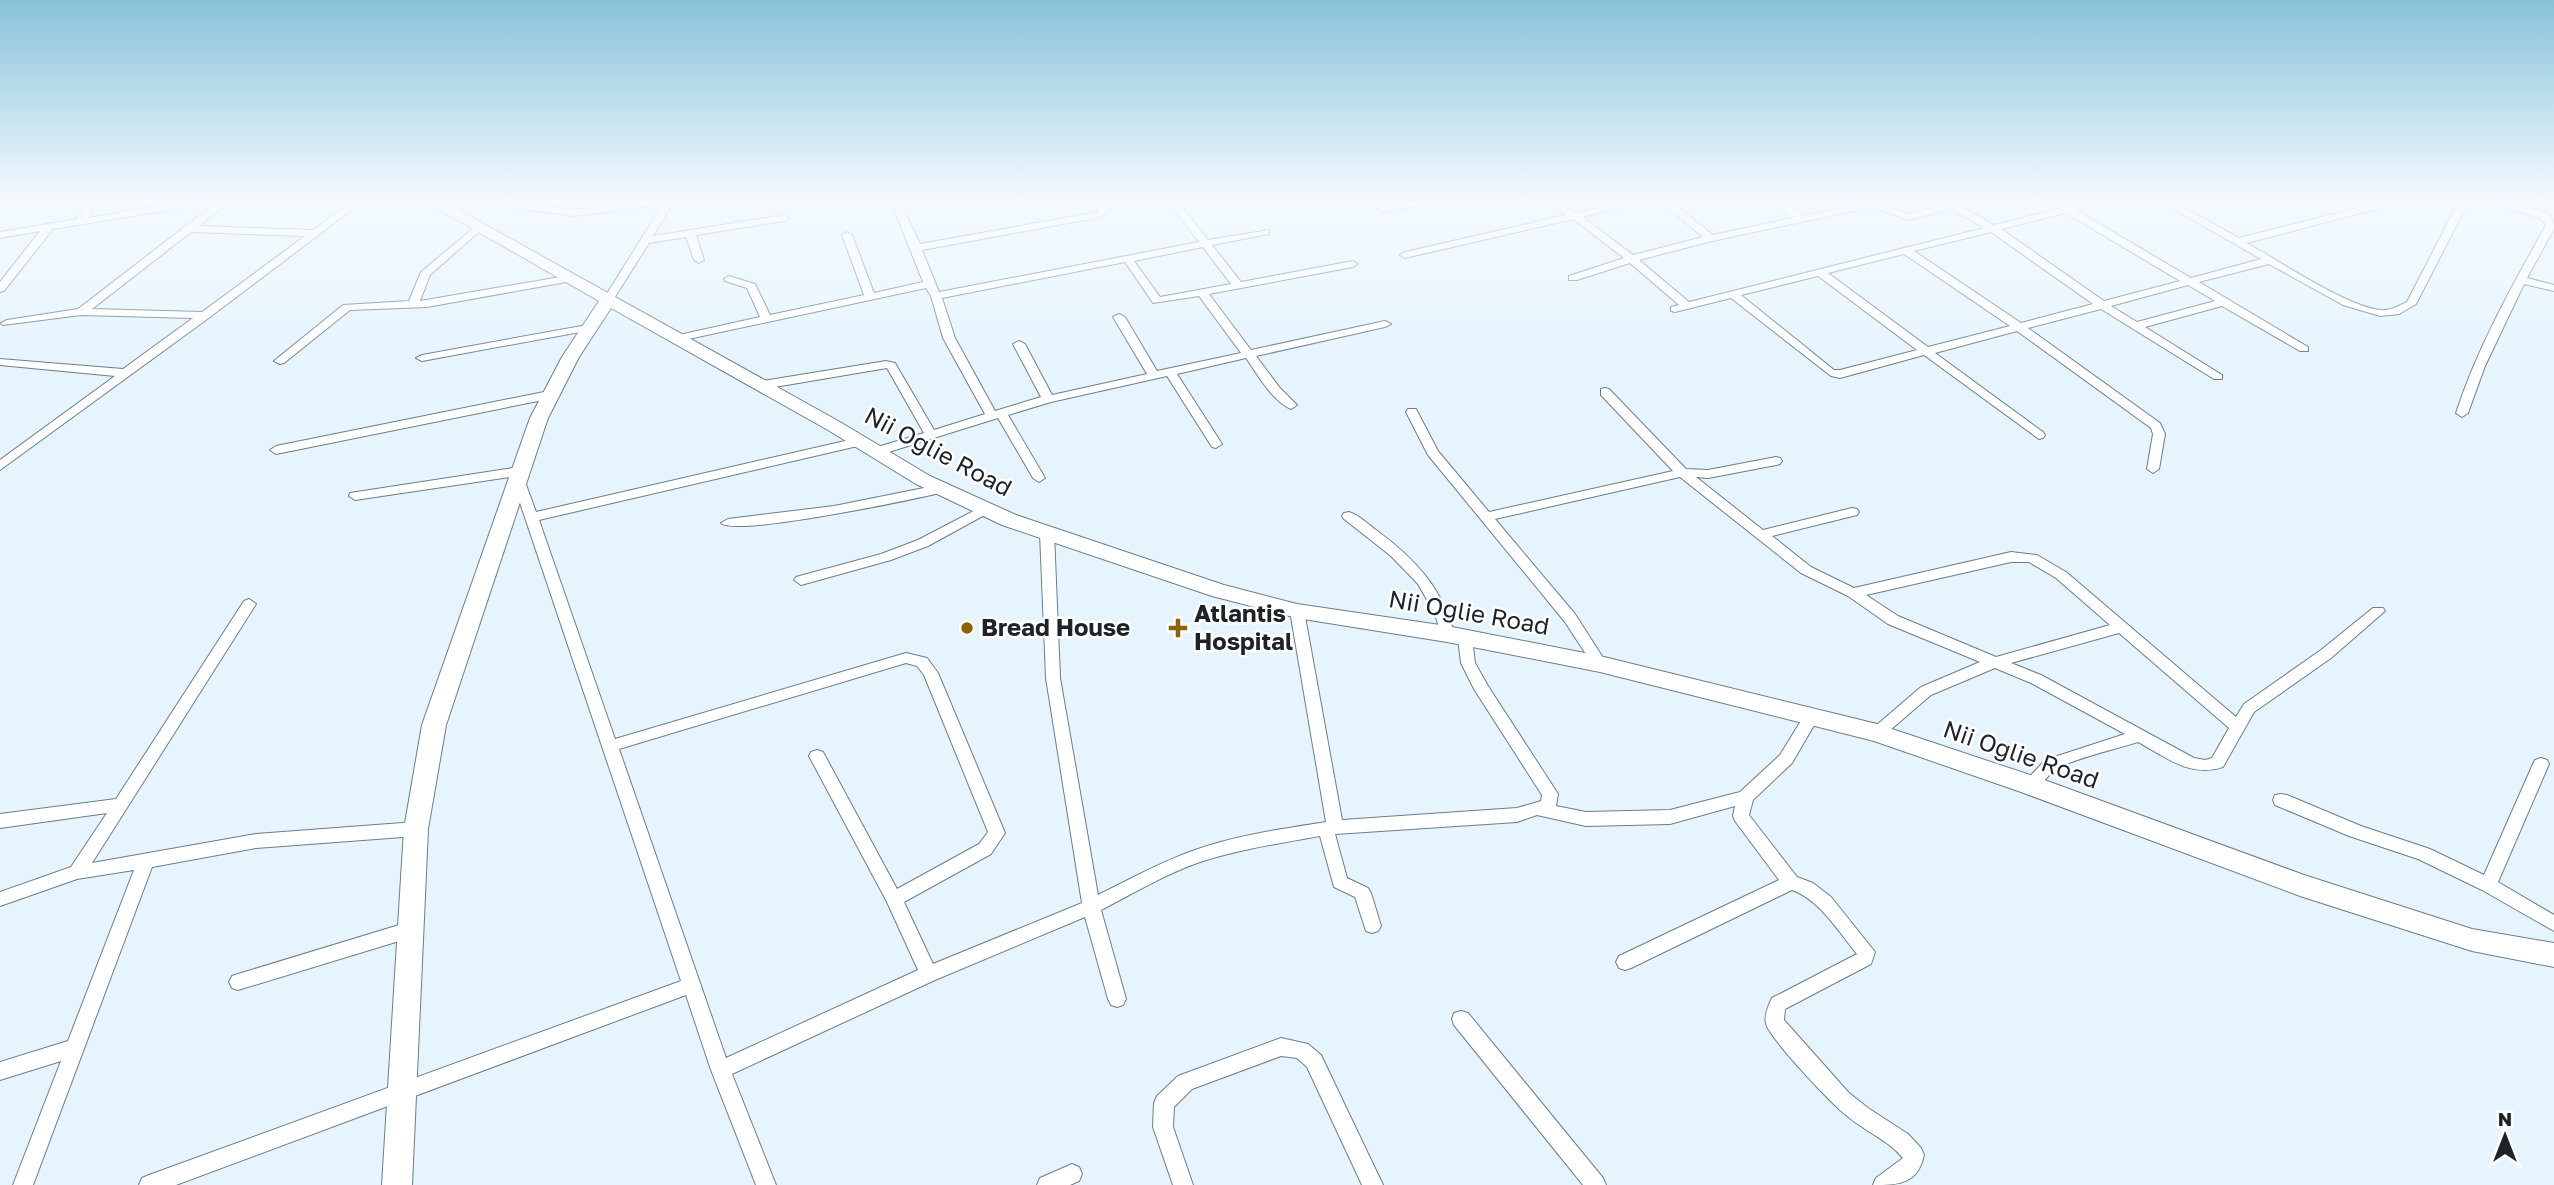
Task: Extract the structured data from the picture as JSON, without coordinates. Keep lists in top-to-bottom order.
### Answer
{
  "streets": {
    "street": ["Nii Oglie Road"]
  },
  "places": {
    "other": ["Bread House"],
    "health": ["Atlantis Hospital"]
  },
  "north": "top"
}
